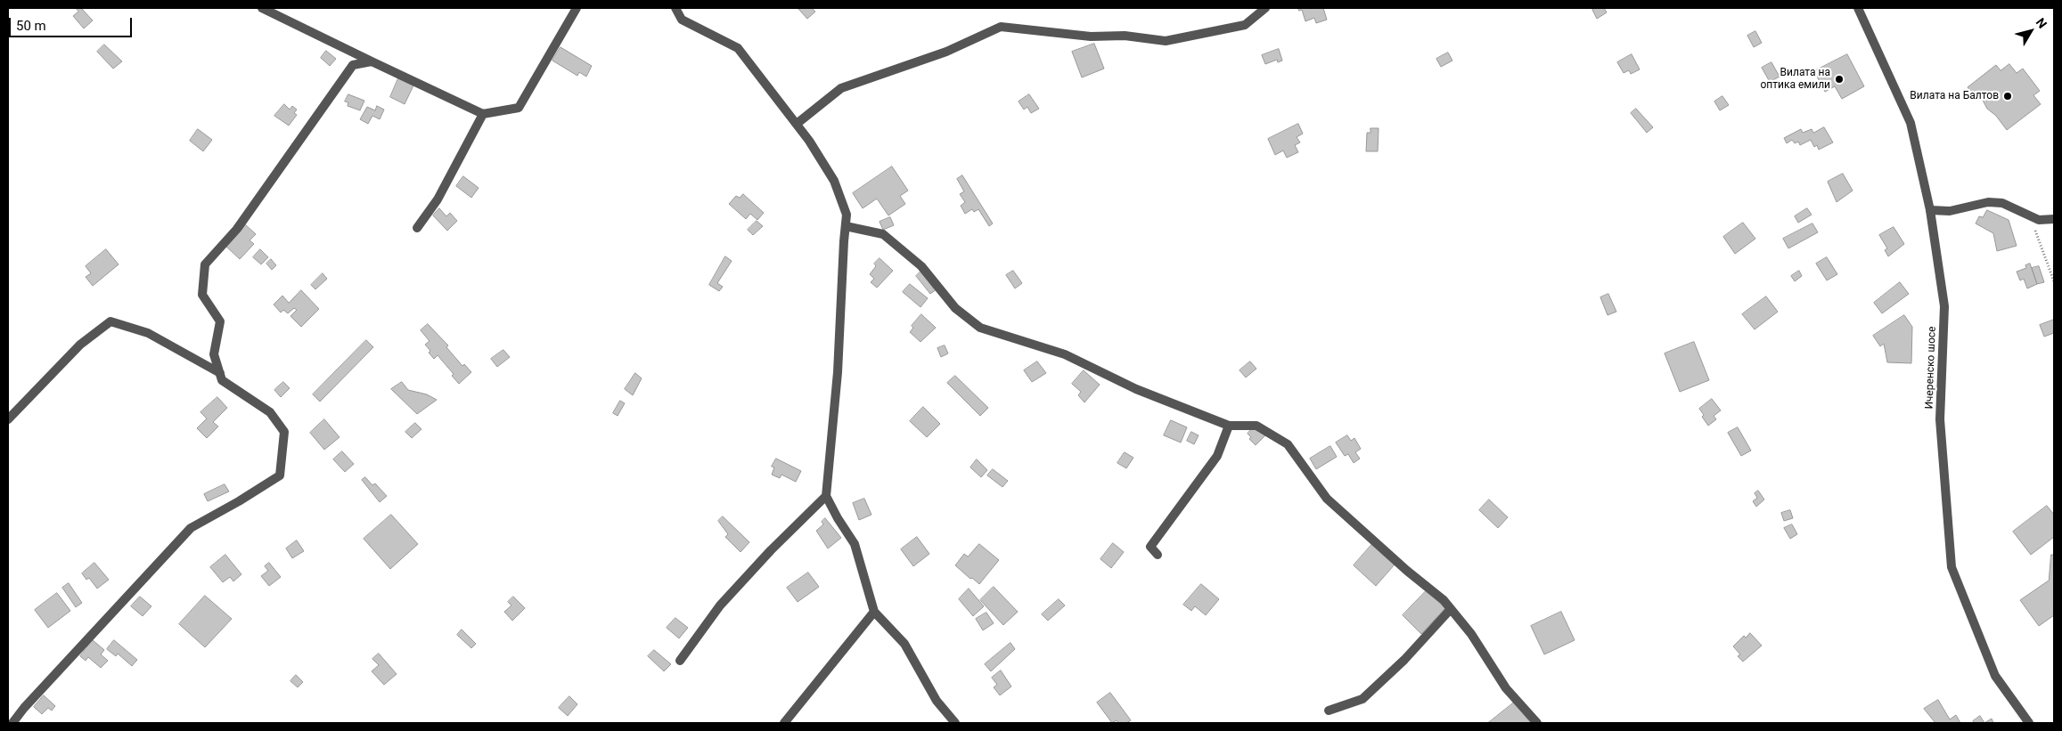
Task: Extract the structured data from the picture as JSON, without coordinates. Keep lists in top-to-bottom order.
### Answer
{
  "streets": {
    "street": ["Ичеренско шосе"]
  },
  "places": ["Вилата на оптика емили", "Вилата на Балтов"],
  "scale_bar": "50 m",
  "north": "top right"
}
